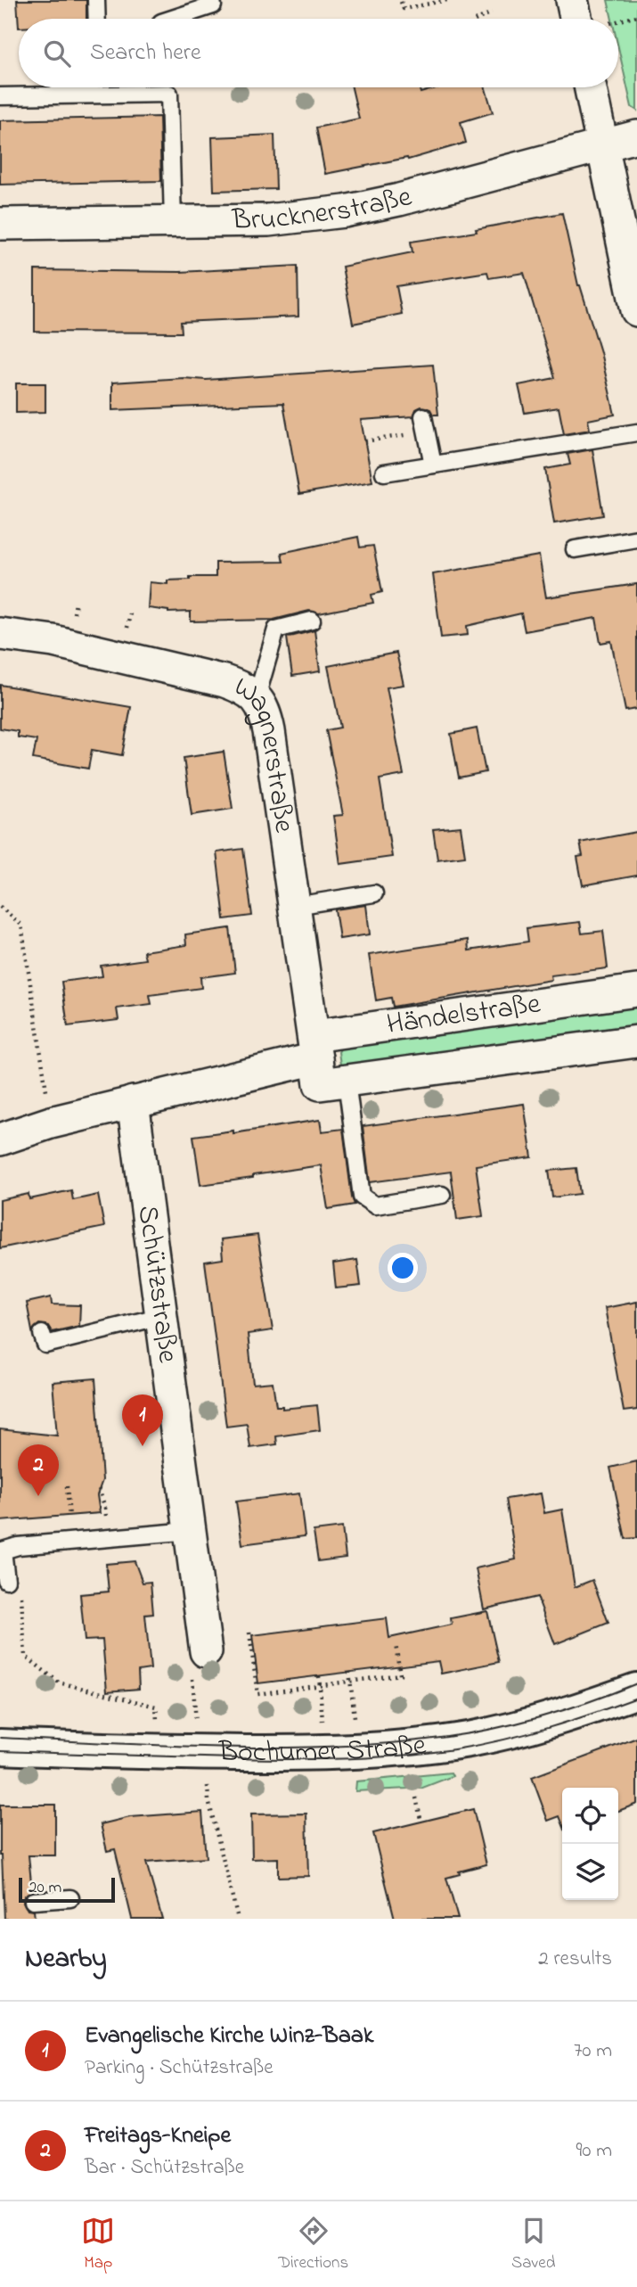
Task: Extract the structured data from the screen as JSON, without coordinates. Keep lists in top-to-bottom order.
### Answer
{
  "streets": {
    "street": [
      "Brucknerstraße",
      "Wagnerstraße",
      "Händelstraße",
      "Schützstraße",
      "Bochumer Straße"
    ]
  },
  "crossings": [
    ["Wagnerstraße", "Händelstraße"],
    ["Händelstraße", "Schützstraße"]
  ],
  "scale_bar": "20 m",
  "page": {
    "search": "Search here",
    "pins": ["1", "2"],
    "scale": "20 m",
    "heading": ["Nearby", "2 results"],
    "list": [
      {
        "mark": "1",
        "name": "Evangelische Kirche Winz-Baak",
        "note": "Parking · Schützstraße",
        "value": "70 m"
      },
      {
        "mark": "2",
        "name": "Freitags-Kneipe",
        "note": "Bar · Schützstraße",
        "value": "90 m"
      }
    ],
    "nav": ["Map", "Directions", "Saved"]
  }
}
